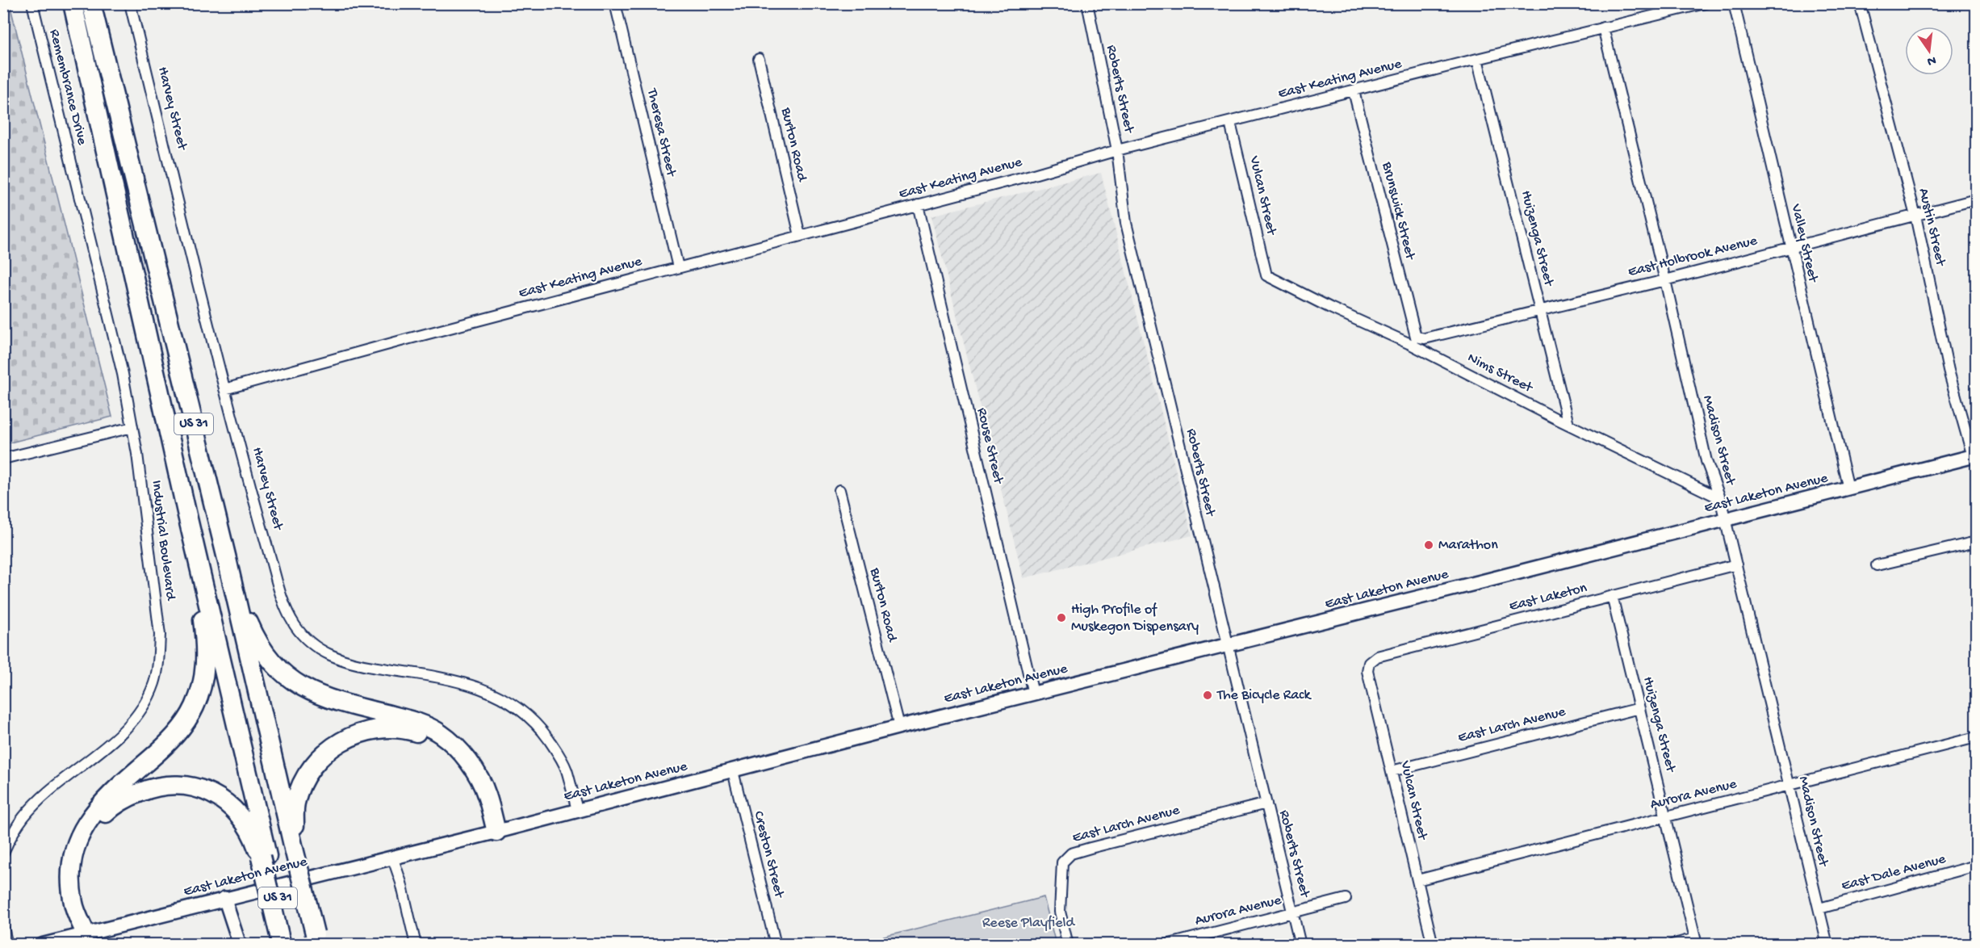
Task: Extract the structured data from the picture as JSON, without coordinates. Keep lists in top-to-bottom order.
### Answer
{
  "streets": {
    "highway": ["US 31"],
    "main road": ["East Laketon Avenue"],
    "street": [
      "East Keating Avenue",
      "Remembrance Drive",
      "Roberts Street",
      "Harvey Street",
      "Theresa Street",
      "Burton Road",
      "Vulcan Street",
      "Brunswick Street",
      "Austin Street",
      "Huizenga Street",
      "Valley Street",
      "East Holbrook Avenue",
      "Nims Street",
      "Madison Street",
      "Rouse Street",
      "Industrial Boulevard",
      "East Laketon",
      "East Larch Avenue",
      "Aurora Avenue",
      "Creston Street",
      "East Dale Avenue"
    ]
  },
  "crossings": [
    ["East Keating Avenue", "Roberts Street"],
    ["East Keating Avenue", "Harvey Street"],
    ["East Keating Avenue", "Theresa Street"],
    ["East Keating Avenue", "Burton Road"],
    ["East Keating Avenue", "Vulcan Street"],
    ["East Keating Avenue", "Brunswick Street"],
    ["East Keating Avenue", "Huizenga Street"],
    ["East Keating Avenue", "Madison Street"],
    ["East Keating Avenue", "Rouse Street"],
    ["Remembrance Drive", "Industrial Boulevard"],
    ["Roberts Street", "East Laketon Avenue"],
    ["Roberts Street", "East Larch Avenue"],
    ["Roberts Street", "Aurora Avenue"],
    ["Harvey Street", "East Laketon Avenue"],
    ["Burton Road", "East Laketon Avenue"],
    ["Vulcan Street", "Nims Street"],
    ["Vulcan Street", "East Laketon"],
    ["Vulcan Street", "East Larch Avenue"],
    ["Vulcan Street", "Aurora Avenue"],
    ["Brunswick Street", "East Holbrook Avenue"],
    ["Austin Street", "East Holbrook Avenue"],
    ["Austin Street", "East Laketon Avenue"],
    ["Huizenga Street", "East Holbrook Avenue"],
    ["Huizenga Street", "Nims Street"],
    ["Huizenga Street", "East Laketon"],
    ["Huizenga Street", "East Larch Avenue"],
    ["Huizenga Street", "Aurora Avenue"],
    ["Valley Street", "East Holbrook Avenue"],
    ["Valley Street", "East Laketon Avenue"],
    ["East Holbrook Avenue", "Madison Street"],
    ["Nims Street", "Madison Street"],
    ["Madison Street", "East Laketon Avenue"],
    ["Madison Street", "East Laketon"],
    ["Madison Street", "Aurora Avenue"],
    ["Madison Street", "East Dale Avenue"],
    ["Rouse Street", "East Laketon Avenue"],
    ["East Laketon Avenue", "Creston Street"]
  ],
  "parks": ["Reese Playfield"],
  "places": ["Marathon", "High Profile of Muskegon Dispensary", "The Bicycle Rack"],
  "north": "bottom"
}
